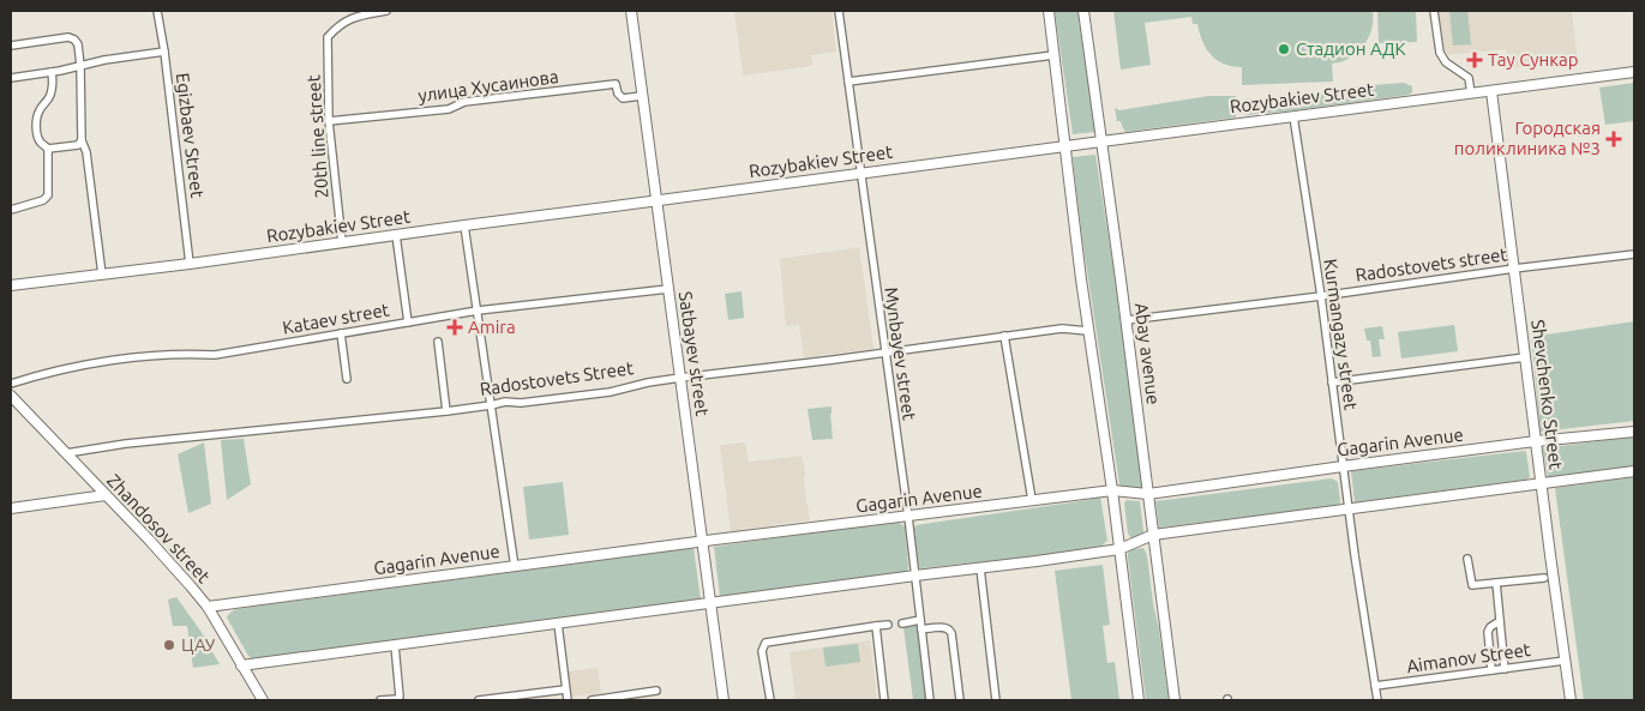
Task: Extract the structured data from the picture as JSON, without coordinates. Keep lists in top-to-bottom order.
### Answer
{
  "streets": {
    "main road": [
      "Rozybakiev Street",
      "Satbayev street",
      "Abay avenue",
      "Shevchenko Street",
      "Gagarin Avenue",
      "Zhandosov street"
    ],
    "street": [
      "улица Хусаинова",
      "Egizbaev Street",
      "20th line street",
      "Radostovets street",
      "Kataev street",
      "Kurmangazy street",
      "Mynbayev street",
      "Radostovets Street",
      "Aimanov Street"
    ]
  },
  "crossings": [
    ["улица Хусаинова", "20th line street"],
    ["улица Хусаинова", "Satbayev street"],
    ["Rozybakiev Street", "Egizbaev Street"],
    ["Rozybakiev Street", "20th line street"],
    ["Rozybakiev Street", "Kurmangazy street"],
    ["Rozybakiev Street", "Satbayev street"],
    ["Rozybakiev Street", "Mynbayev street"],
    ["Rozybakiev Street", "Abay avenue"],
    ["Rozybakiev Street", "Shevchenko Street"],
    ["Radostovets street", "Kurmangazy street"],
    ["Radostovets street", "Abay avenue"],
    ["Radostovets street", "Shevchenko Street"],
    ["Kataev street", "Satbayev street"],
    ["Kurmangazy street", "Gagarin Avenue"],
    ["Kurmangazy street", "Aimanov Street"],
    ["Satbayev street", "Radostovets Street"],
    ["Satbayev street", "Gagarin Avenue"],
    ["Mynbayev street", "Radostovets Street"],
    ["Mynbayev street", "Gagarin Avenue"],
    ["Abay avenue", "Gagarin Avenue"],
    ["Radostovets Street", "Zhandosov street"],
    ["Shevchenko Street", "Gagarin Avenue"],
    ["Shevchenko Street", "Aimanov Street"],
    ["Gagarin Avenue", "Zhandosov street"]
  ],
  "places": {
    "other": ["Стадион АДК", "ЦАУ"],
    "health": ["Тау Сункар", "Городская поликлиника №3", "Amira"]
  }
}
